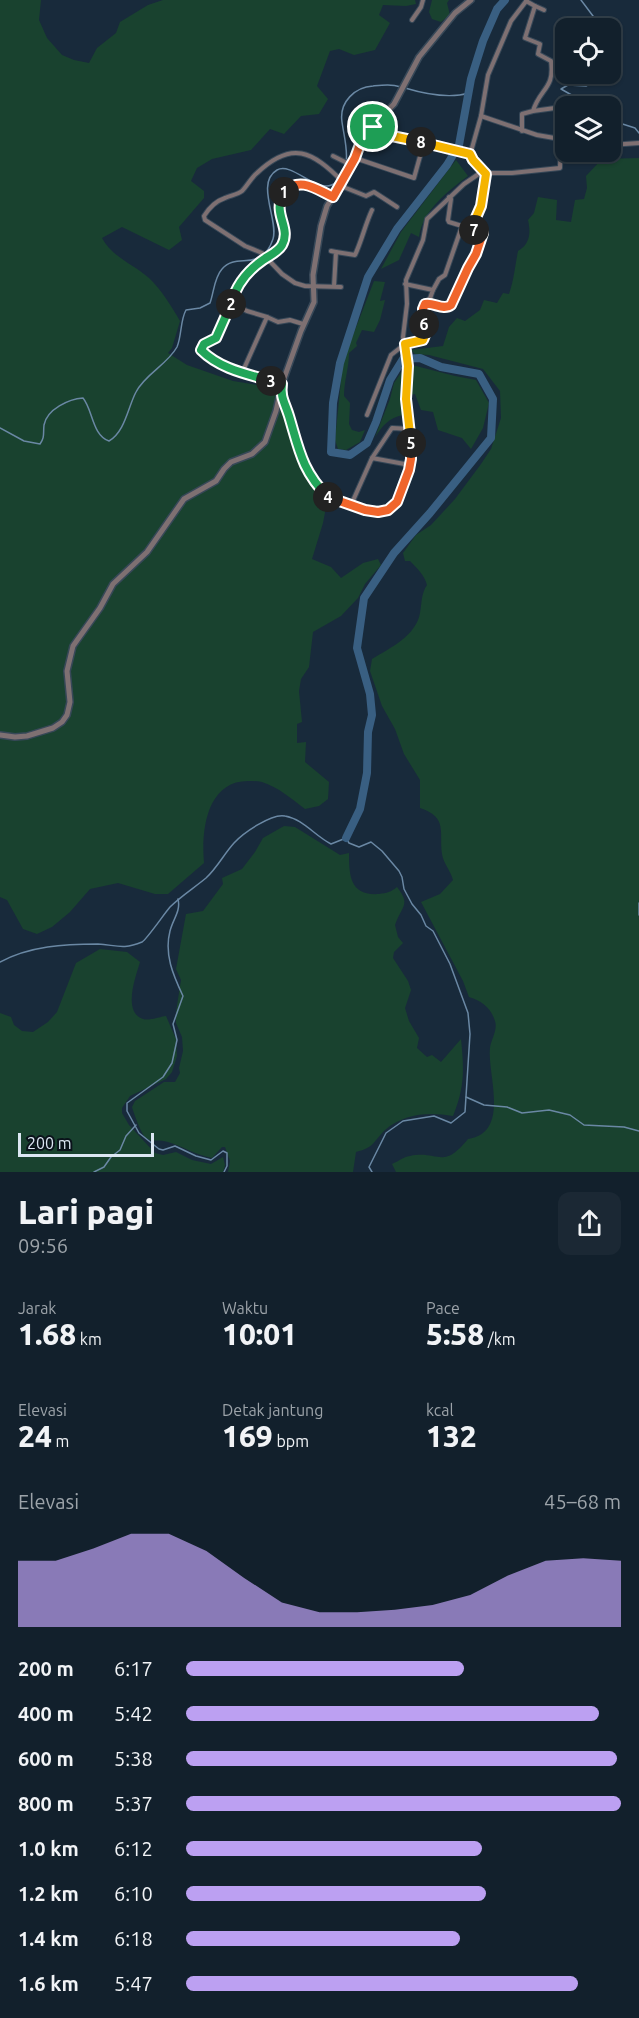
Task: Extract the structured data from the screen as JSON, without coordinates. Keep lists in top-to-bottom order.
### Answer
{
  "scale_bar": "200 m",
  "page": {
    "pins": [
      "8",
      "1",
      "7",
      "2",
      "6",
      "3",
      "5",
      "4"
    ],
    "scale": "200 m",
    "heading": ["Lari pagi", "09:56"],
    "stats": [
      ["Jarak", "1.68 km"],
      ["Waktu", "10:01"],
      ["Pace", "5:58 /km"],
      ["Elevasi", "24 m"],
      ["Detak jantung", "169 bpm"],
      ["kcal", "132"]
    ],
    "chart": ["Elevasi", "45–68 m"],
    "list": [
      {
        "name": "200 m",
        "note": "6:17"
      },
      {
        "name": "400 m",
        "note": "5:42"
      },
      {
        "name": "600 m",
        "note": "5:38"
      },
      {
        "name": "800 m",
        "note": "5:37"
      },
      {
        "name": "1.0 km",
        "note": "6:12"
      },
      {
        "name": "1.2 km",
        "note": "6:10"
      },
      {
        "name": "1.4 km",
        "note": "6:18"
      },
      {
        "name": "1.6 km",
        "note": "5:47"
      }
    ]
  }
}
